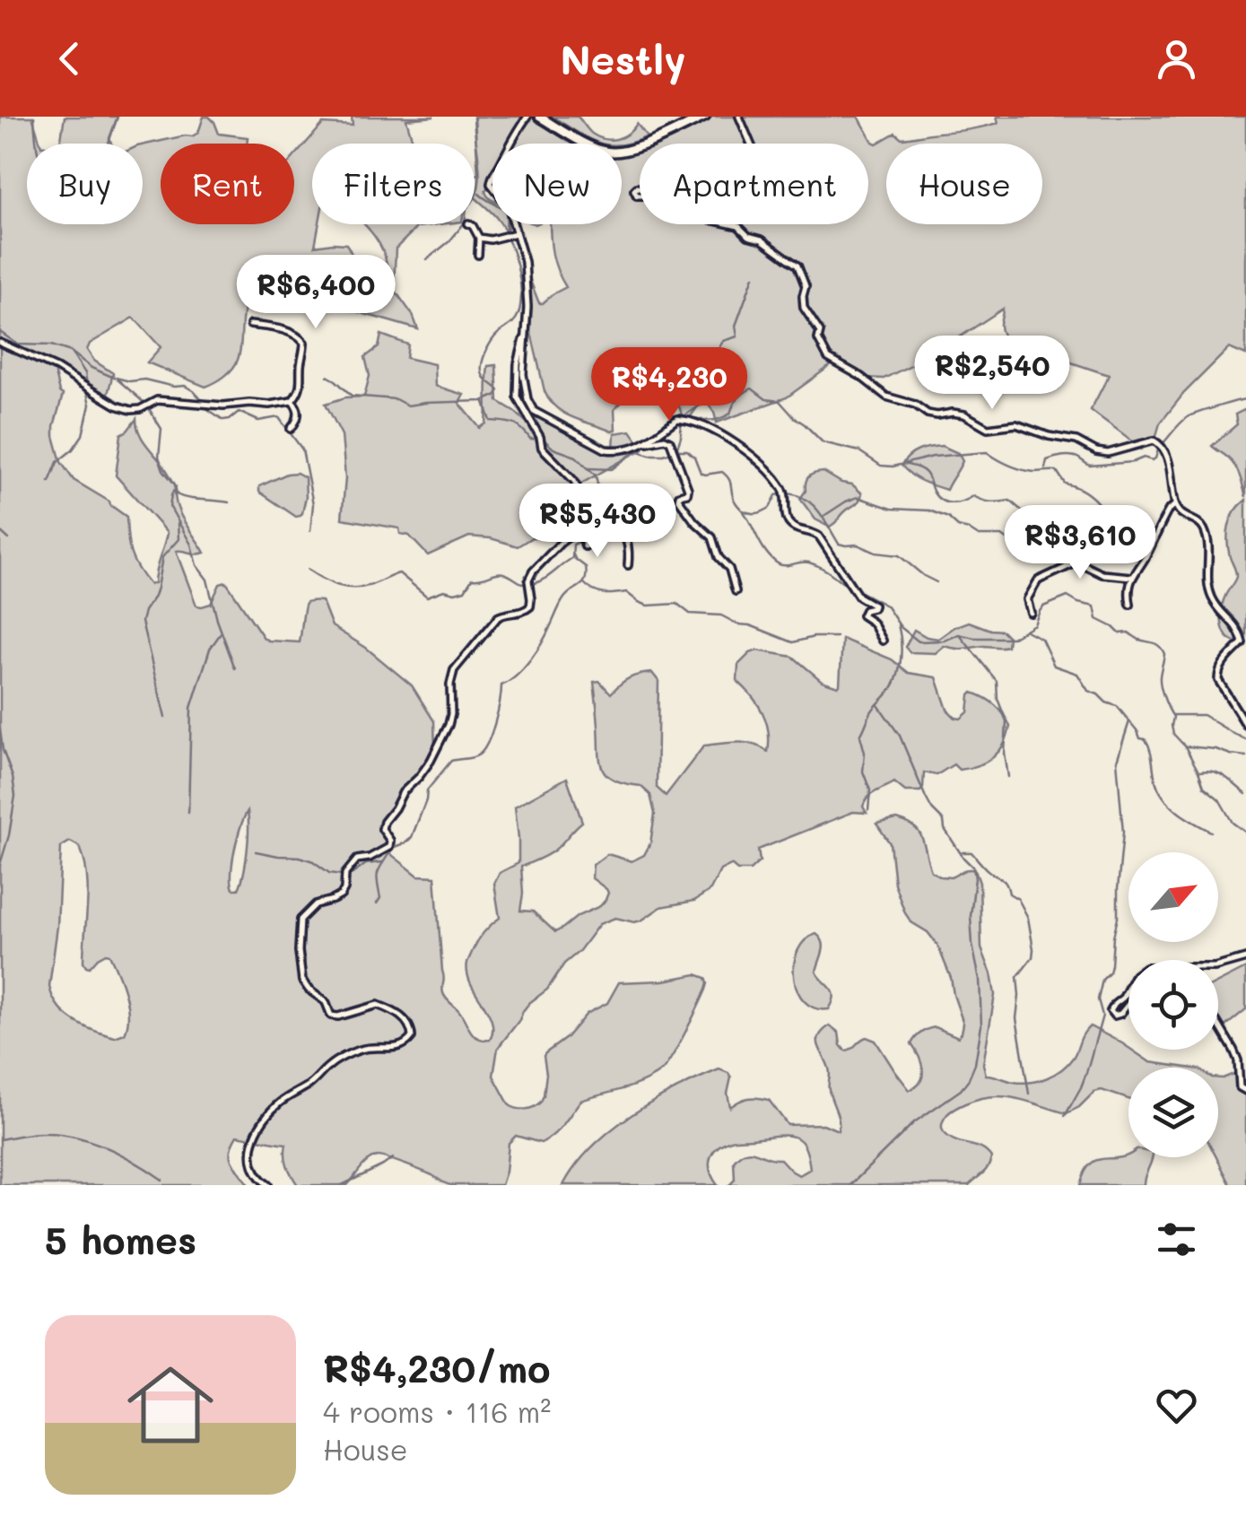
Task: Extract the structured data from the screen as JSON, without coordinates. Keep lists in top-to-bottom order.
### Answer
{
  "north": "top right",
  "page": {
    "header": "Nestly",
    "chip": [
      "Buy",
      "Rent",
      "Filters",
      "New",
      "Apartment",
      "House"
    ],
    "price": [
      "R$6,400",
      "R$2,540",
      "R$4,230",
      "R$5,430",
      "R$3,610"
    ],
    "heading": "5 homes",
    "list": [
      {
        "name": "R$4,230/mo",
        "note": "4 rooms · 116 m² · House"
      }
    ]
  }
}
